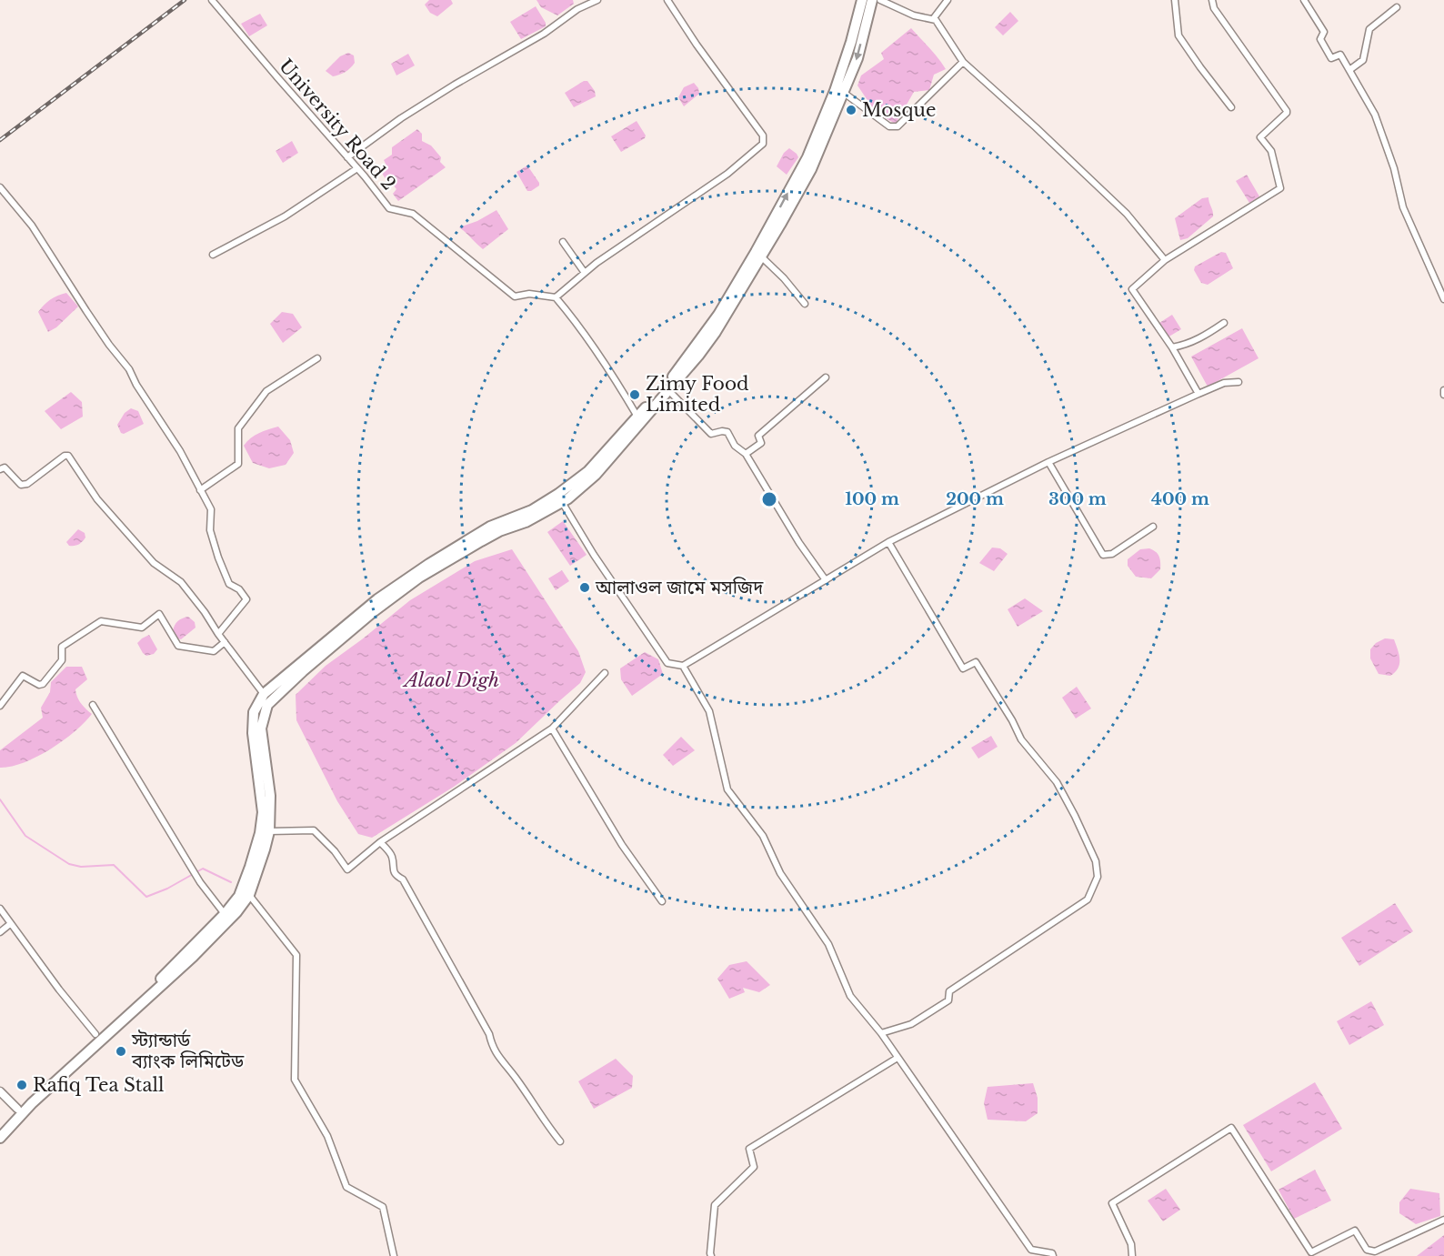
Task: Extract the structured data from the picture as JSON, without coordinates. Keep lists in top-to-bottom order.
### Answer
{
  "streets": {
    "street": ["University Road 2"]
  },
  "water": ["Alaol Digh"],
  "places": [
    "Mosque",
    "Zimy Food Limited",
    "আলাওল জামে মসজিদ",
    "স্ট্যান্ডার্ড ব্যাংক লিমিটেড",
    "Rafiq Tea Stall"
  ],
  "rings": [
    "100 m",
    "200 m",
    "300 m",
    "400 m"
  ]
}
